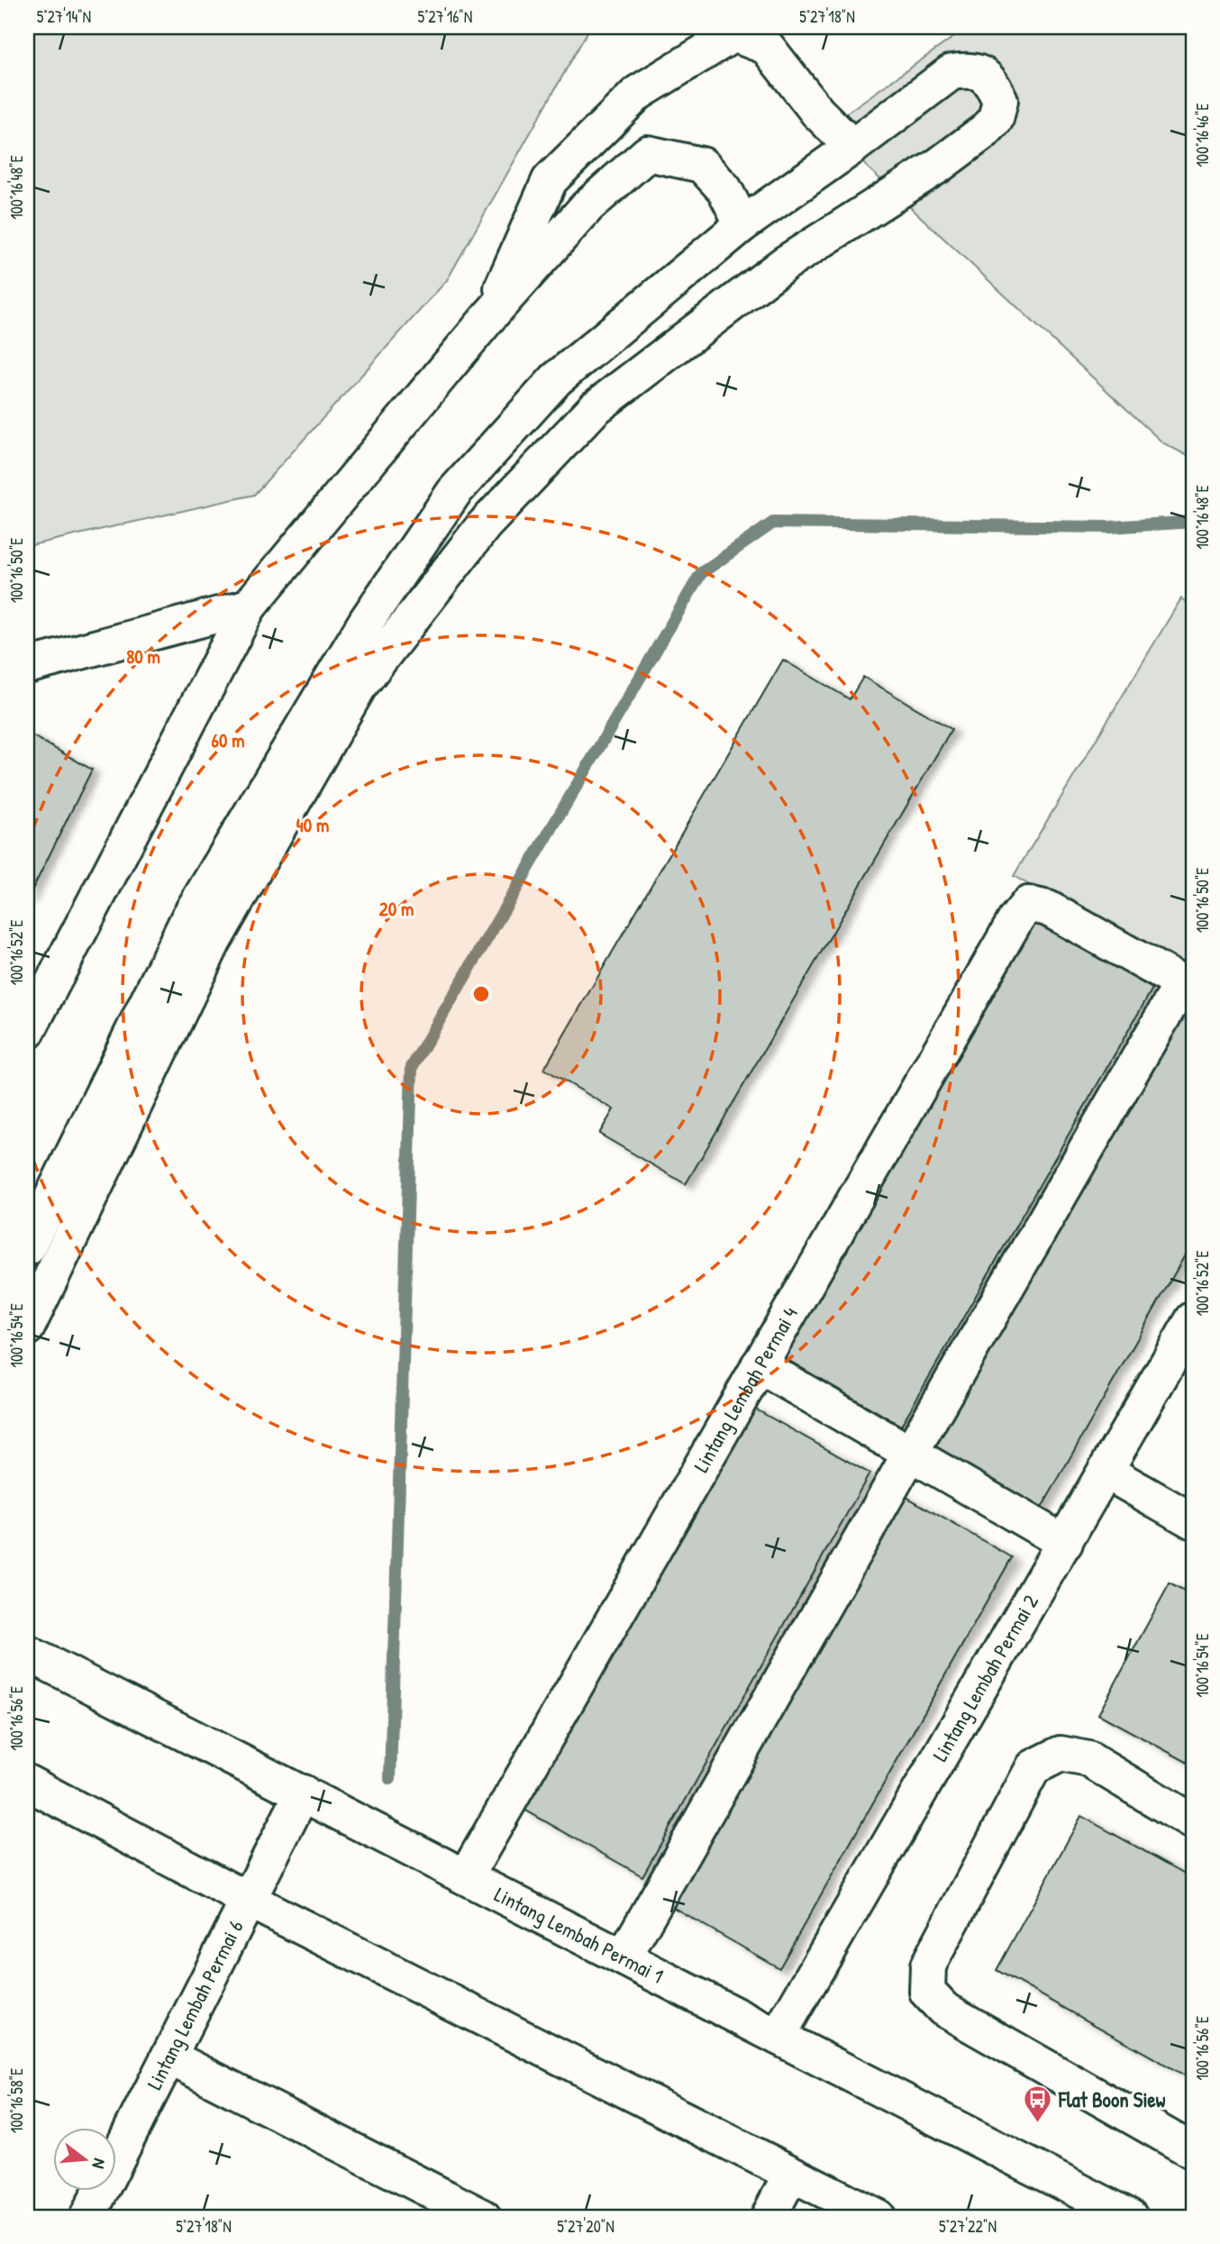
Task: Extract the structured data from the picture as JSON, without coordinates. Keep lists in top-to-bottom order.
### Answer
{
  "streets": {
    "street": [
      "Lintang Lembah Permai 4",
      "Lintang Lembah Permai 2",
      "Lintang Lembah Permai 1",
      "Lintang Lembah Permai 6"
    ]
  },
  "crossings": [
    ["Lintang Lembah Permai 4", "Lintang Lembah Permai 1"],
    ["Lintang Lembah Permai 2", "Lintang Lembah Permai 1"],
    ["Lintang Lembah Permai 1", "Lintang Lembah Permai 6"]
  ],
  "places": {
    "bus stop": ["Flat Boon Siew"]
  },
  "north": "right",
  "coordinates": [
    "5°27'14\"N",
    "5°27'16\"N",
    "5°27'18\"N",
    "100°16'46\"E",
    "100°16'48\"E",
    "100°16'50\"E",
    "100°16'52\"E",
    "100°16'54\"E",
    "100°16'56\"E",
    "100°16'58\"E",
    "5°27'20\"N",
    "5°27'22\"N"
  ],
  "rings": [
    "80 m",
    "60 m",
    "40 m",
    "20 m"
  ]
}
